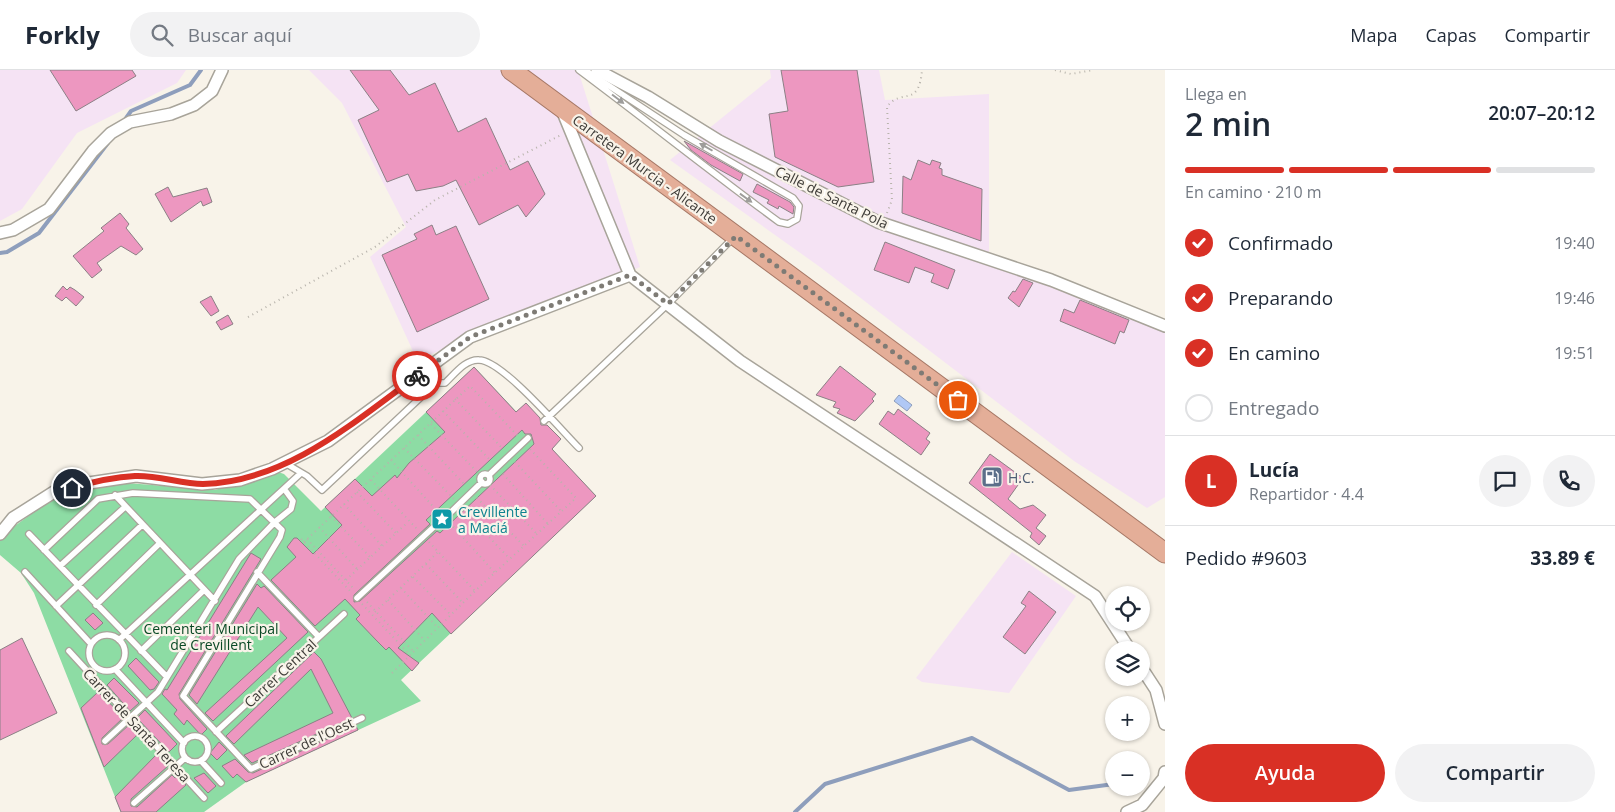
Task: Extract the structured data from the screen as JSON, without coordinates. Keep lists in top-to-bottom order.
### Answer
{
  "streets": {
    "highway": ["Carretera Murcia - Alicante"],
    "street": ["Calle de Santa Pola"],
    "lane": ["Carrer Central", "Carrer de Santa Teresa", "Carrer de l'Oest"]
  },
  "crossings": [
    ["Carrer Central", "Carrer de l'Oest"]
  ],
  "parks": ["Cementeri Municipal de Crevillent"],
  "places": {
    "fuel station": ["H.C."],
    "place": ["Crevillente a Maciá"]
  },
  "page": {
    "header": "Forkly",
    "search": "Buscar aquí",
    "nav": ["Mapa", "Capas", "Compartir"],
    "heading": ["2 min", "Llega en", "20:07–20:12"],
    "panel": [
      "Lucía",
      "Repartidor · 4.4",
      "Pedido #9603",
      "33.89 €"
    ],
    "bar": "En camino · 210 m",
    "list": [
      ["Confirmado", "19:40"],
      ["Preparando", "19:46"],
      ["En camino", "19:51"],
      "Entregado"
    ],
    "round": "L",
    "map_buttons": ["+", "−"],
    "buttons": ["Ayuda", "Compartir"]
  }
}
